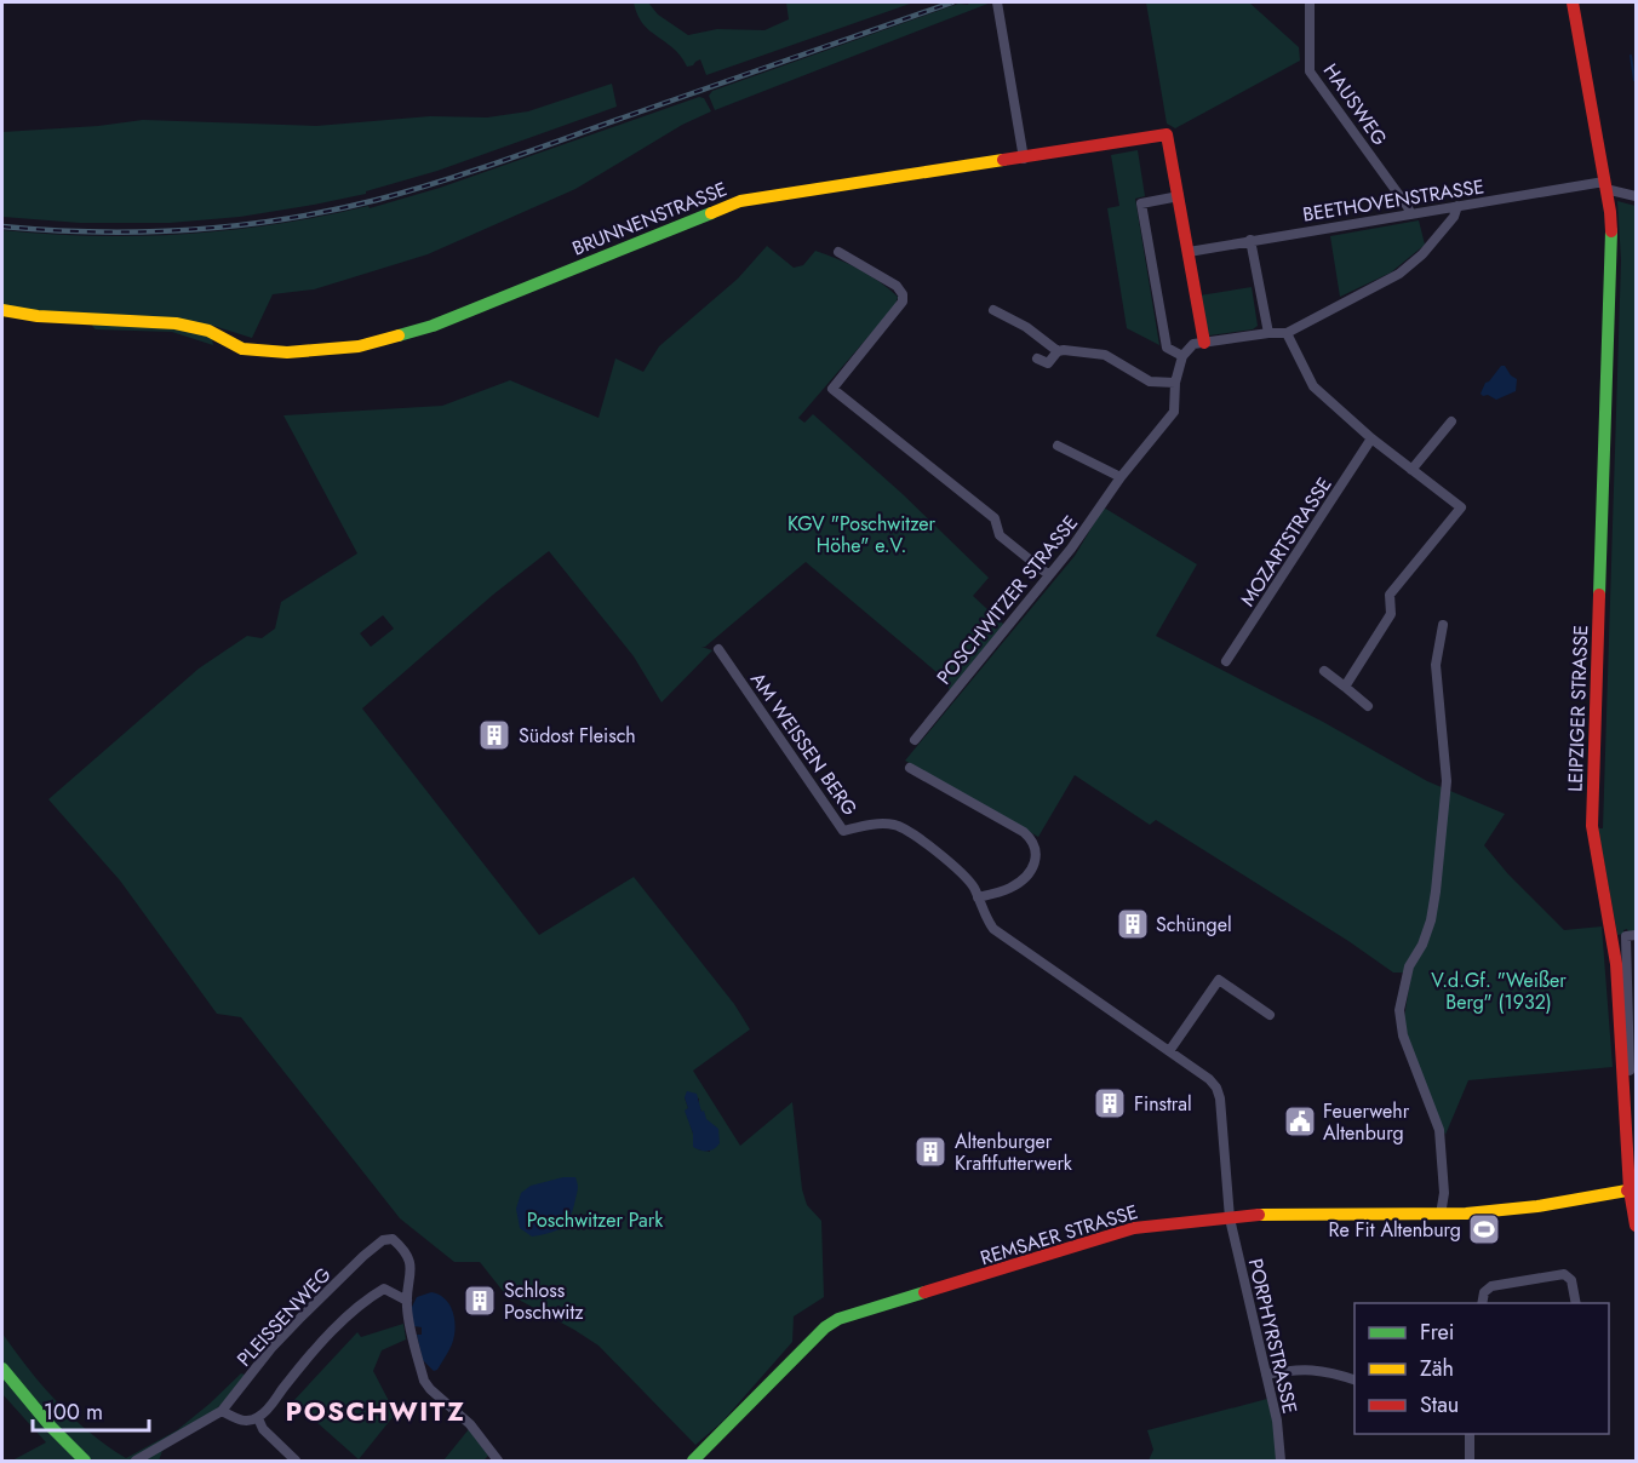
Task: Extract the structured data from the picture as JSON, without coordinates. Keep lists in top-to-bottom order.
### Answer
{
  "streets": {
    "main road": ["BRUNNENSTRASSE", "LEIPZIGER STRASSE", "REMSAER STRASSE"],
    "street": [
      "HAUSWEG",
      "BEETHOVENSTRASSE",
      "MOZARTSTRASSE",
      "POSCHWITZER STRASSE",
      "AM WEISSEN BERG",
      "PLEISSENWEG",
      "PORPHYRSTRASSE"
    ]
  },
  "crossings": [
    ["HAUSWEG", "BEETHOVENSTRASSE"],
    ["BEETHOVENSTRASSE", "LEIPZIGER STRASSE"],
    ["LEIPZIGER STRASSE", "REMSAER STRASSE"],
    ["AM WEISSEN BERG", "REMSAER STRASSE"],
    ["AM WEISSEN BERG", "PORPHYRSTRASSE"],
    ["REMSAER STRASSE", "PORPHYRSTRASSE"]
  ],
  "districts": ["POSCHWITZ"],
  "parks": ["KGV \"Poschwitzer Höhe\" e.V.", "V.d.Gf. \"Weißer Berg\" (1932)", "Poschwitzer Park"],
  "places": {
    "building": [
      "Südost Fleisch",
      "Schüngel",
      "Finstral",
      "Altenburger Kraftfutterwerk",
      "Schloss Poschwitz"
    ],
    "public building": ["Feuerwehr Altenburg"],
    "sports": ["Re Fit Altenburg"]
  },
  "legend": ["Frei", "Zäh", "Stau"],
  "scale_bar": "100 m"
}
